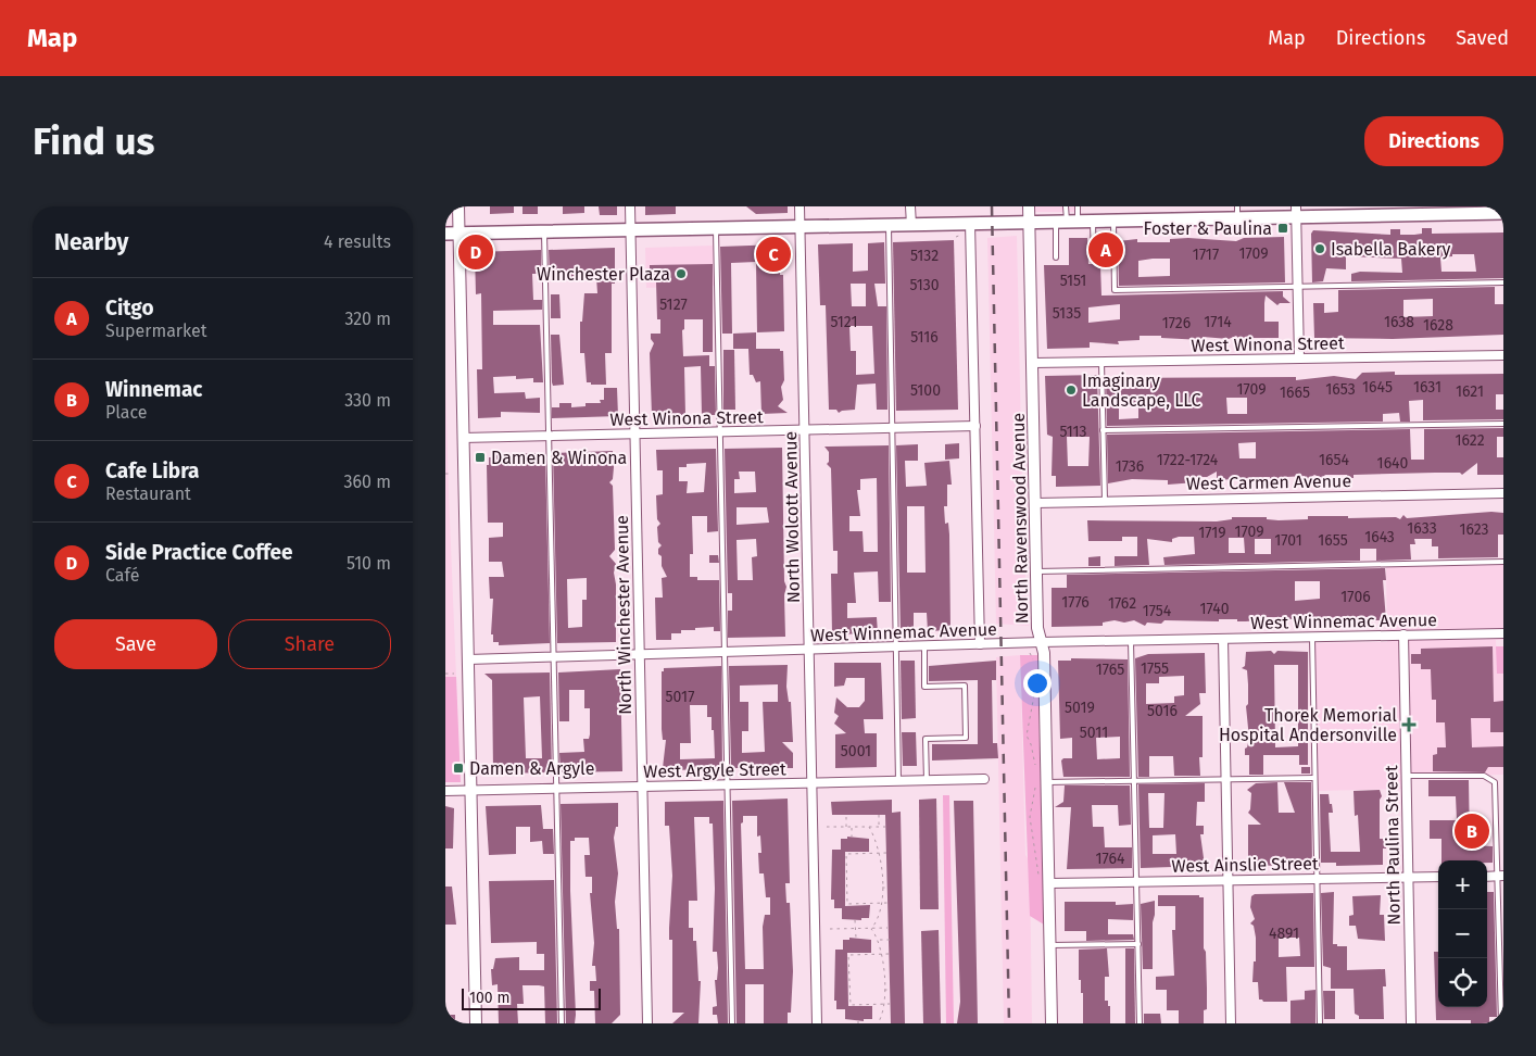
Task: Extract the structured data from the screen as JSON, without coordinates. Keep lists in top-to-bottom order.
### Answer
{
  "streets": {
    "street": [
      "West Winona Street",
      "West Carmen Avenue",
      "North Wolcott Avenue",
      "North Ravenswood Avenue",
      "North Winchester Avenue",
      "West Winnemac Avenue",
      "West Argyle Street",
      "North Paulina Street",
      "West Ainslie Street"
    ]
  },
  "crossings": [
    ["West Winona Street", "North Wolcott Avenue"],
    ["West Winona Street", "North Ravenswood Avenue"],
    ["West Winona Street", "North Winchester Avenue"],
    ["West Carmen Avenue", "North Ravenswood Avenue"],
    ["North Wolcott Avenue", "West Winnemac Avenue"],
    ["North Wolcott Avenue", "West Argyle Street"],
    ["North Ravenswood Avenue", "West Winnemac Avenue"],
    ["North Ravenswood Avenue", "West Ainslie Street"],
    ["North Winchester Avenue", "West Winnemac Avenue"],
    ["North Winchester Avenue", "West Argyle Street"],
    ["West Winnemac Avenue", "North Paulina Street"],
    ["North Paulina Street", "West Ainslie Street"]
  ],
  "places": {
    "transit": ["Foster & Paulina", "Damen & Winona", "Damen & Argyle"],
    "other": ["Isabella Bakery", "Winchester Plaza", "Imaginary Landscape, LLC"],
    "health": ["Thorek Memorial Hospital Andersonville"]
  },
  "house_numbers": [
    "1709",
    "1717",
    "5132",
    "5151",
    "5130",
    "5127",
    "5135",
    "5121",
    "1714",
    "1638",
    "1726",
    "1628",
    "5116",
    "1645",
    "1631",
    "1709",
    "1653",
    "5100",
    "1621",
    "1665",
    "5113",
    "1622",
    "1722-1724",
    "1654",
    "1640",
    "1736",
    "1633",
    "1623",
    "1709",
    "1719",
    "1643",
    "1701",
    "1655",
    "1706",
    "1776",
    "1762",
    "1740",
    "1754",
    "1755",
    "1765",
    "5017",
    "5019",
    "5016",
    "5011",
    "5001",
    "1764",
    "4891"
  ],
  "scale_bar": "100 m",
  "page": {
    "header": "Map",
    "nav": ["Map", "Directions", "Saved"],
    "buttons": [
      "Directions",
      ["Save", "Share"]
    ],
    "title": "Find us",
    "heading": ["Nearby", "4 results"],
    "pins": [
      "A",
      "D",
      "C",
      "B"
    ],
    "list": [
      {
        "mark": "A",
        "name": "Citgo",
        "note": "Supermarket",
        "value": "320 m"
      },
      {
        "mark": "B",
        "name": "Winnemac",
        "note": "Place",
        "value": "330 m"
      },
      {
        "mark": "C",
        "name": "Cafe Libra",
        "note": "Restaurant",
        "value": "360 m"
      },
      {
        "mark": "D",
        "name": "Side Practice Coffee",
        "note": "Café",
        "value": "510 m"
      }
    ],
    "map_buttons": ["+", "−"],
    "scale": "100 m"
  }
}
